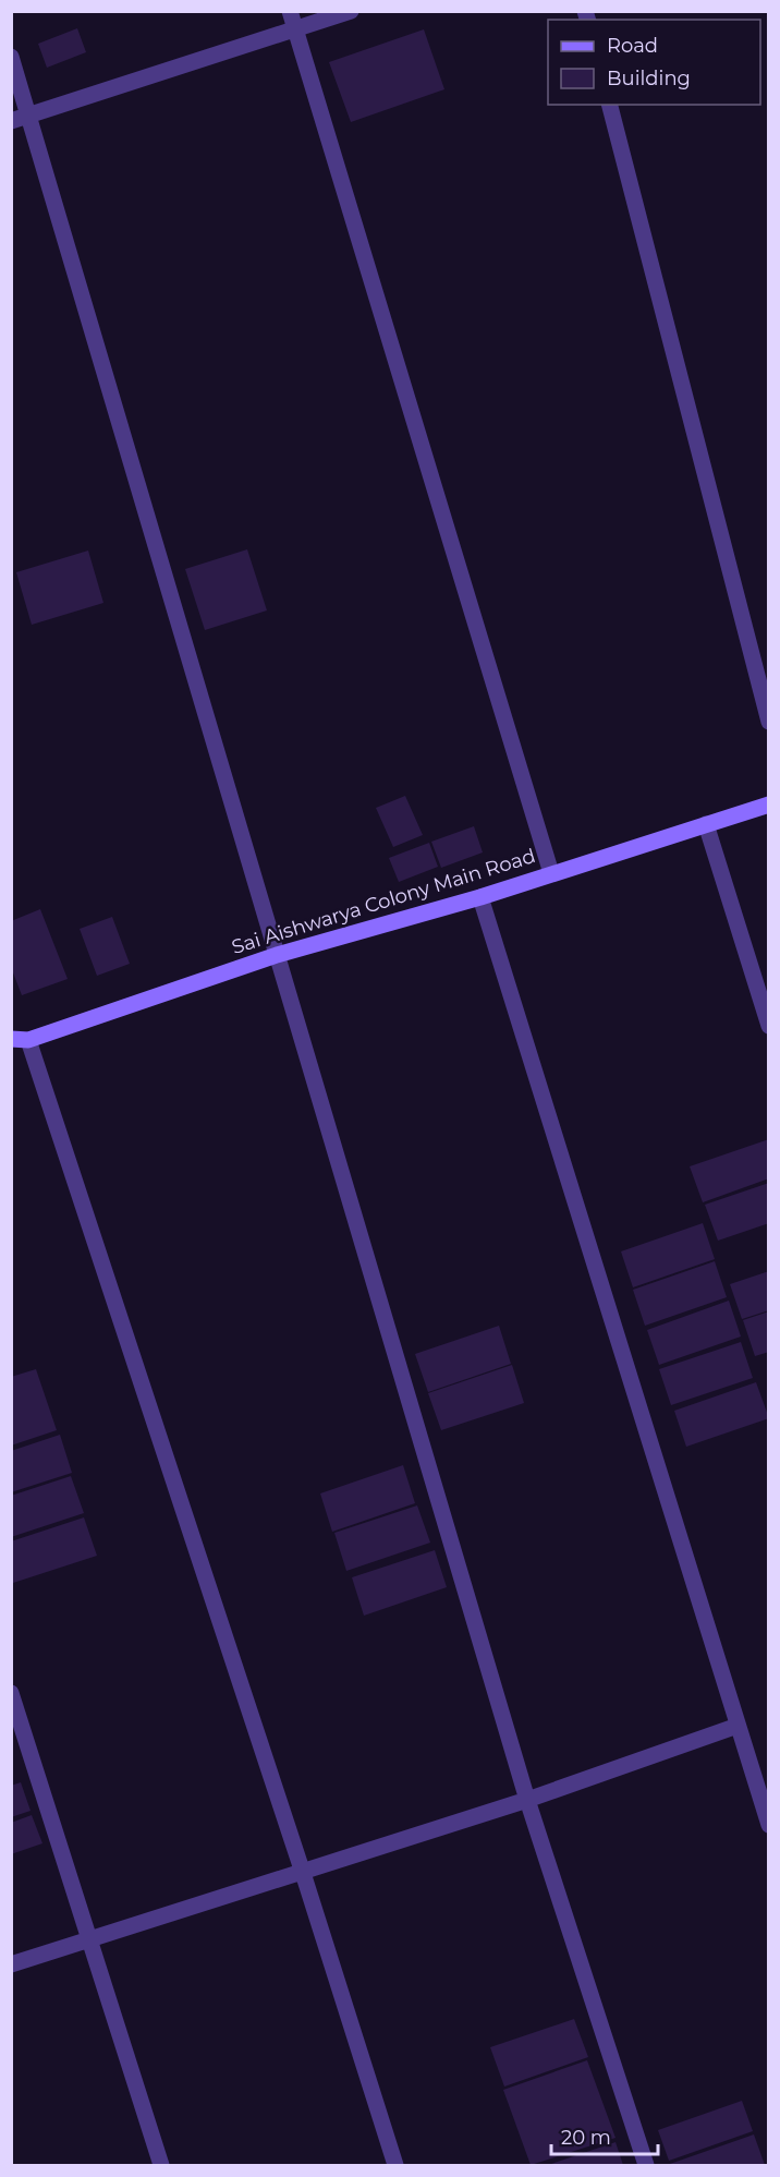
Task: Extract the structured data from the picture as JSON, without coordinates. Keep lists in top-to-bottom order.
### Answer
{
  "streets": {
    "street": ["Sai Aishwarya Colony Main Road"]
  },
  "legend": ["Road", "Building"],
  "scale_bar": "20 m"
}
